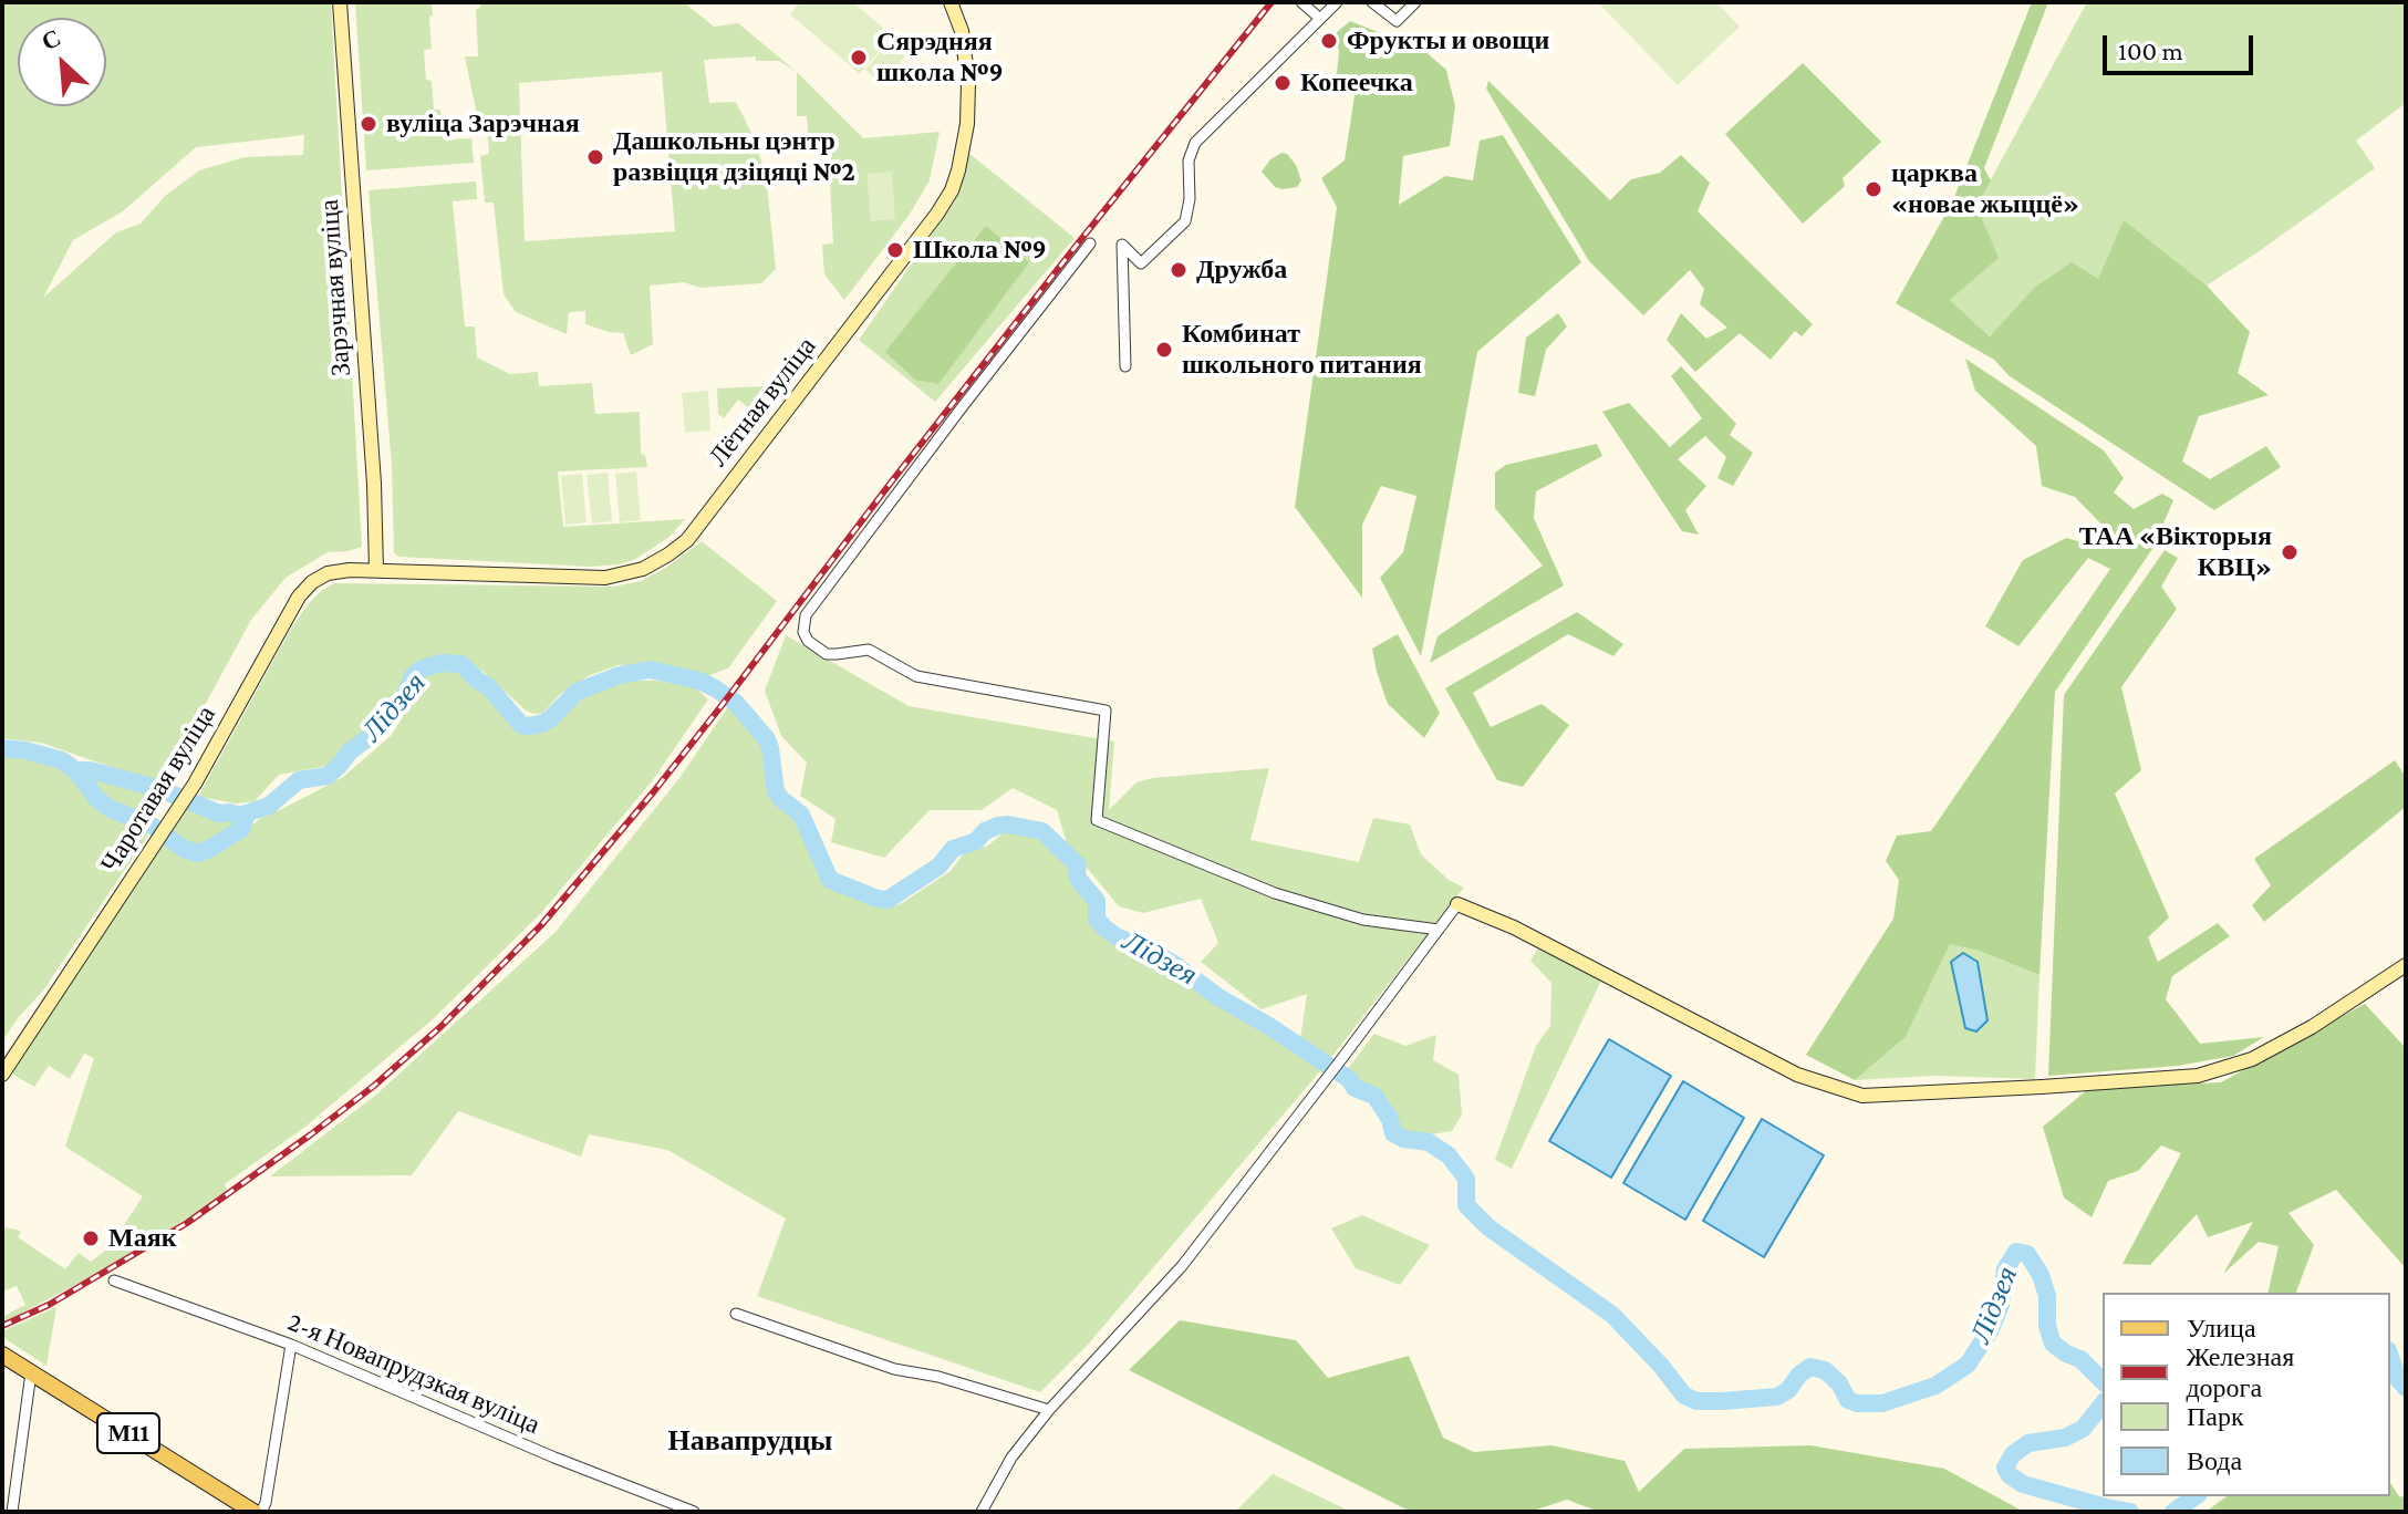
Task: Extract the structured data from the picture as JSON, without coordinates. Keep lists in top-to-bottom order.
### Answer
{
  "streets": {
    "main road": ["М11"],
    "street": [
      "Зарэчная вуліца",
      "Лётная вуліца",
      "Чаротавая вуліца",
      "2-я Новапрудзкая вуліца"
    ]
  },
  "crossings": [
    ["Зарэчная вуліца", "Лётная вуліца"],
    ["Зарэчная вуліца", "Чаротавая вуліца"],
    ["Лётная вуліца", "Чаротавая вуліца"]
  ],
  "districts": ["Навапрудцы"],
  "water": ["Лідзея"],
  "places": [
    "Фрукты и овощи",
    "Сярэдняя школа №9",
    "Копеечка",
    "вуліца Зарэчная",
    "Дашкольны цэнтр развіцця дзіцяці №2",
    "царква «новае жыццё»",
    "Школа №9",
    "Дружба",
    "Комбинат школьного питания",
    "ТАА «Вікторыя КВЦ»",
    "Маяк"
  ],
  "legend": [
    "Улица",
    "Железная дорога",
    "Парк",
    "Вода"
  ],
  "scale_bar": "100 m",
  "north": "top left"
}
